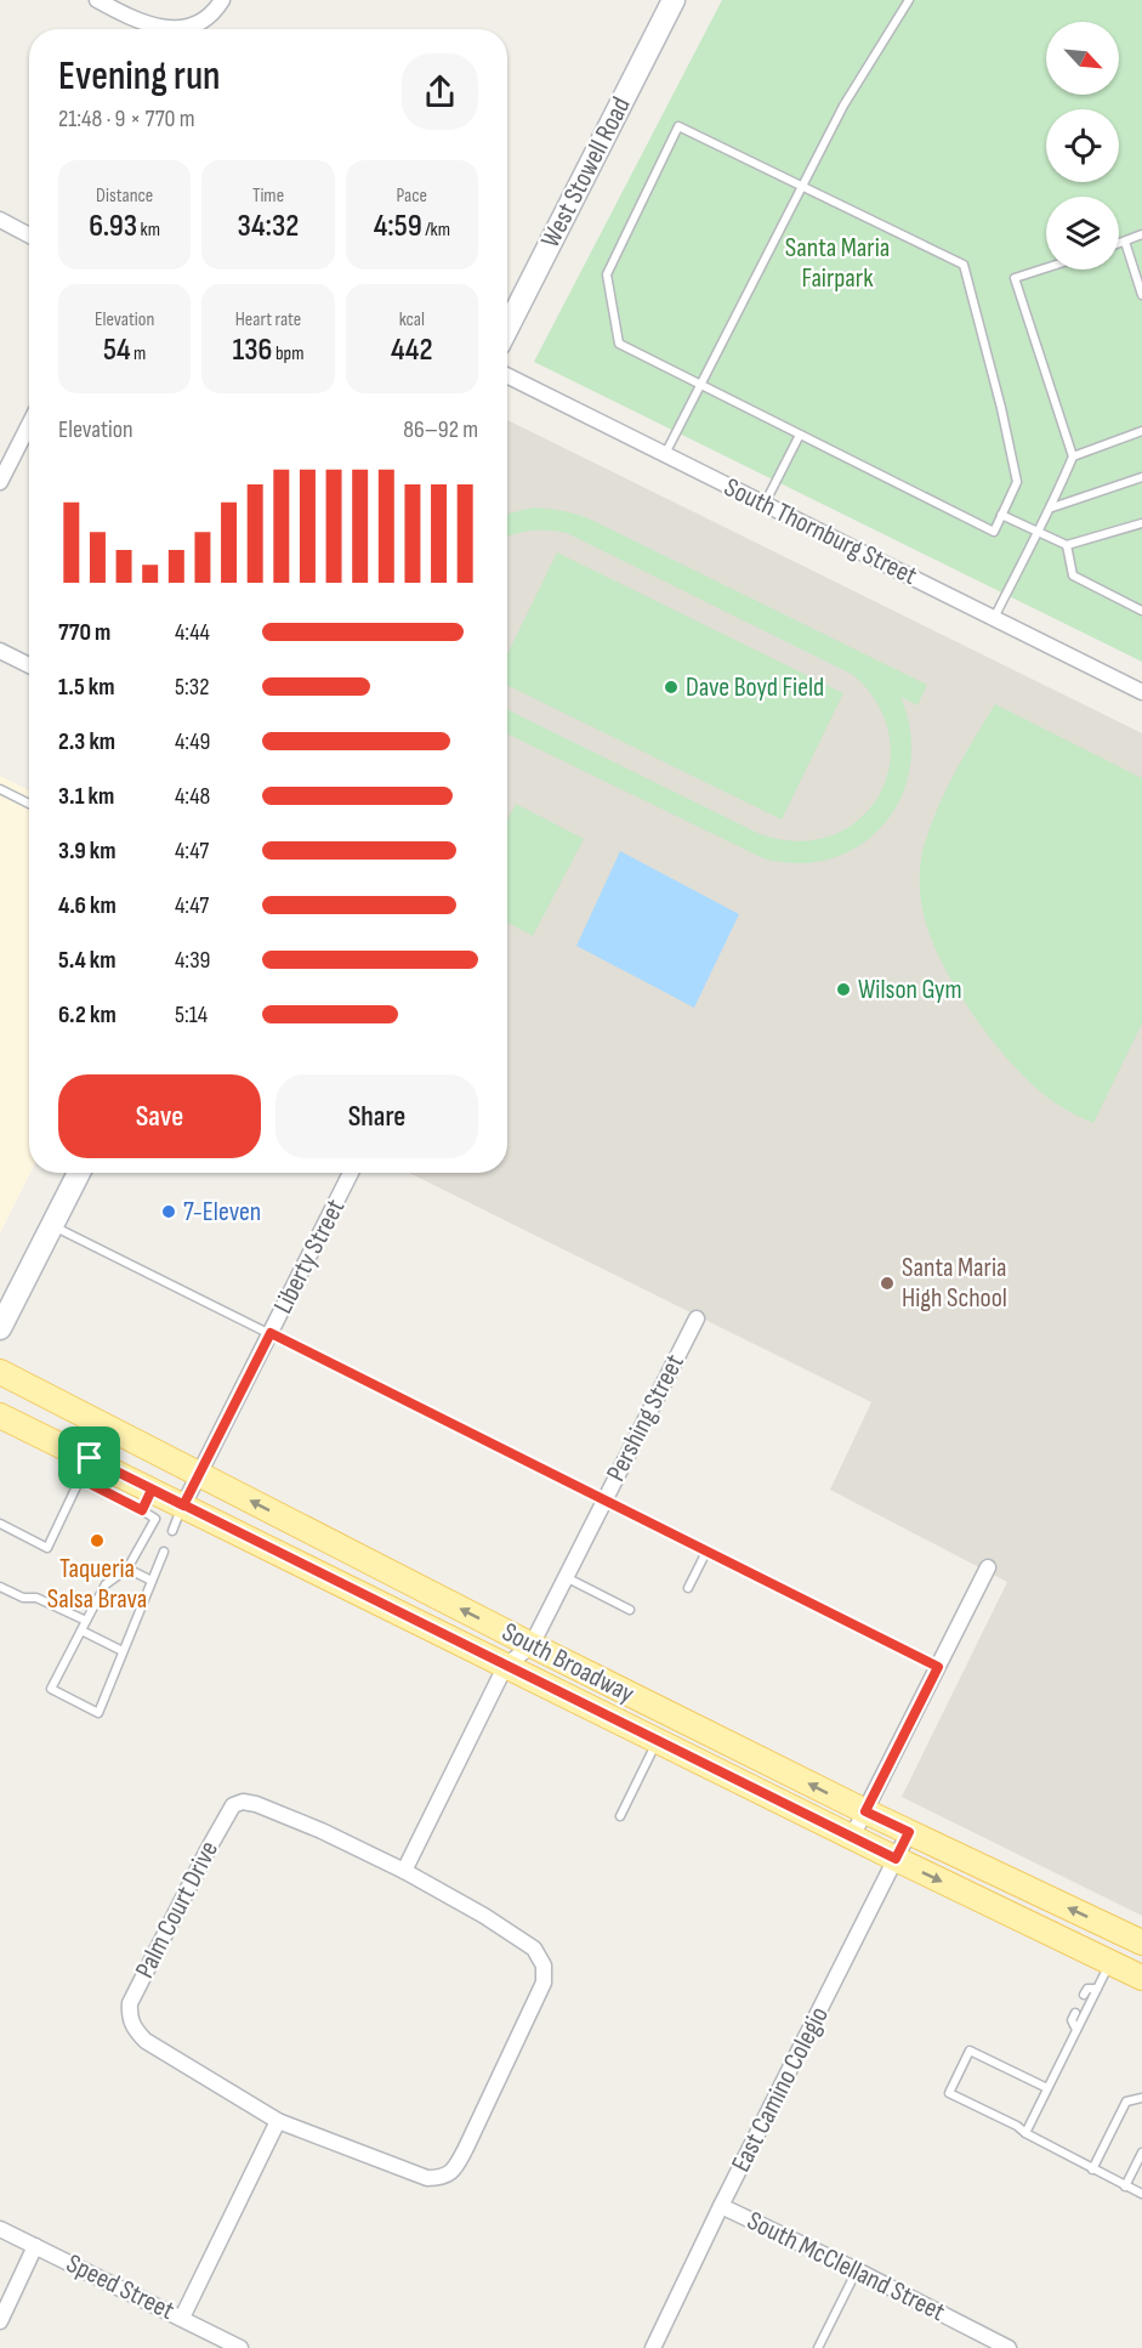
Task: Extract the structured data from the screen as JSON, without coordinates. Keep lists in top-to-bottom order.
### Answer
{
  "streets": {
    "main road": ["West Stowell Road", "South Broadway"],
    "street": [
      "South Thornburg Street",
      "Liberty Street",
      "Pershing Street",
      "Palm Court Drive",
      "East Camino Colegio",
      "South McClelland Street",
      "Speed Street"
    ]
  },
  "crossings": [
    ["Liberty Street", "South Broadway"],
    ["Pershing Street", "South Broadway"],
    ["South Broadway", "East Camino Colegio"],
    ["East Camino Colegio", "South McClelland Street"]
  ],
  "parks": ["Santa Maria Fairpark"],
  "places": [
    "Dave Boyd Field",
    "Wilson Gym",
    "7-Eleven",
    "Santa Maria High School",
    "Taqueria Salsa Brava"
  ],
  "north": "bottom right",
  "page": {
    "heading": ["Evening run", "21:48 · 9 × 770 m"],
    "stats": [
      ["Distance", "6.93 km"],
      ["Time", "34:32"],
      ["Pace", "4:59 /km"],
      ["Elevation", "54 m"],
      ["Heart rate", "136 bpm"],
      ["kcal", "442"]
    ],
    "chart": ["Elevation", "86–92 m"],
    "list": [
      {
        "name": "770 m",
        "note": "4:44"
      },
      {
        "name": "1.5 km",
        "note": "5:32"
      },
      {
        "name": "2.3 km",
        "note": "4:49"
      },
      {
        "name": "3.1 km",
        "note": "4:48"
      },
      {
        "name": "3.9 km",
        "note": "4:47"
      },
      {
        "name": "4.6 km",
        "note": "4:47"
      },
      {
        "name": "5.4 km",
        "note": "4:39"
      },
      {
        "name": "6.2 km",
        "note": "5:14"
      }
    ],
    "buttons": ["Save", "Share"]
  }
}
